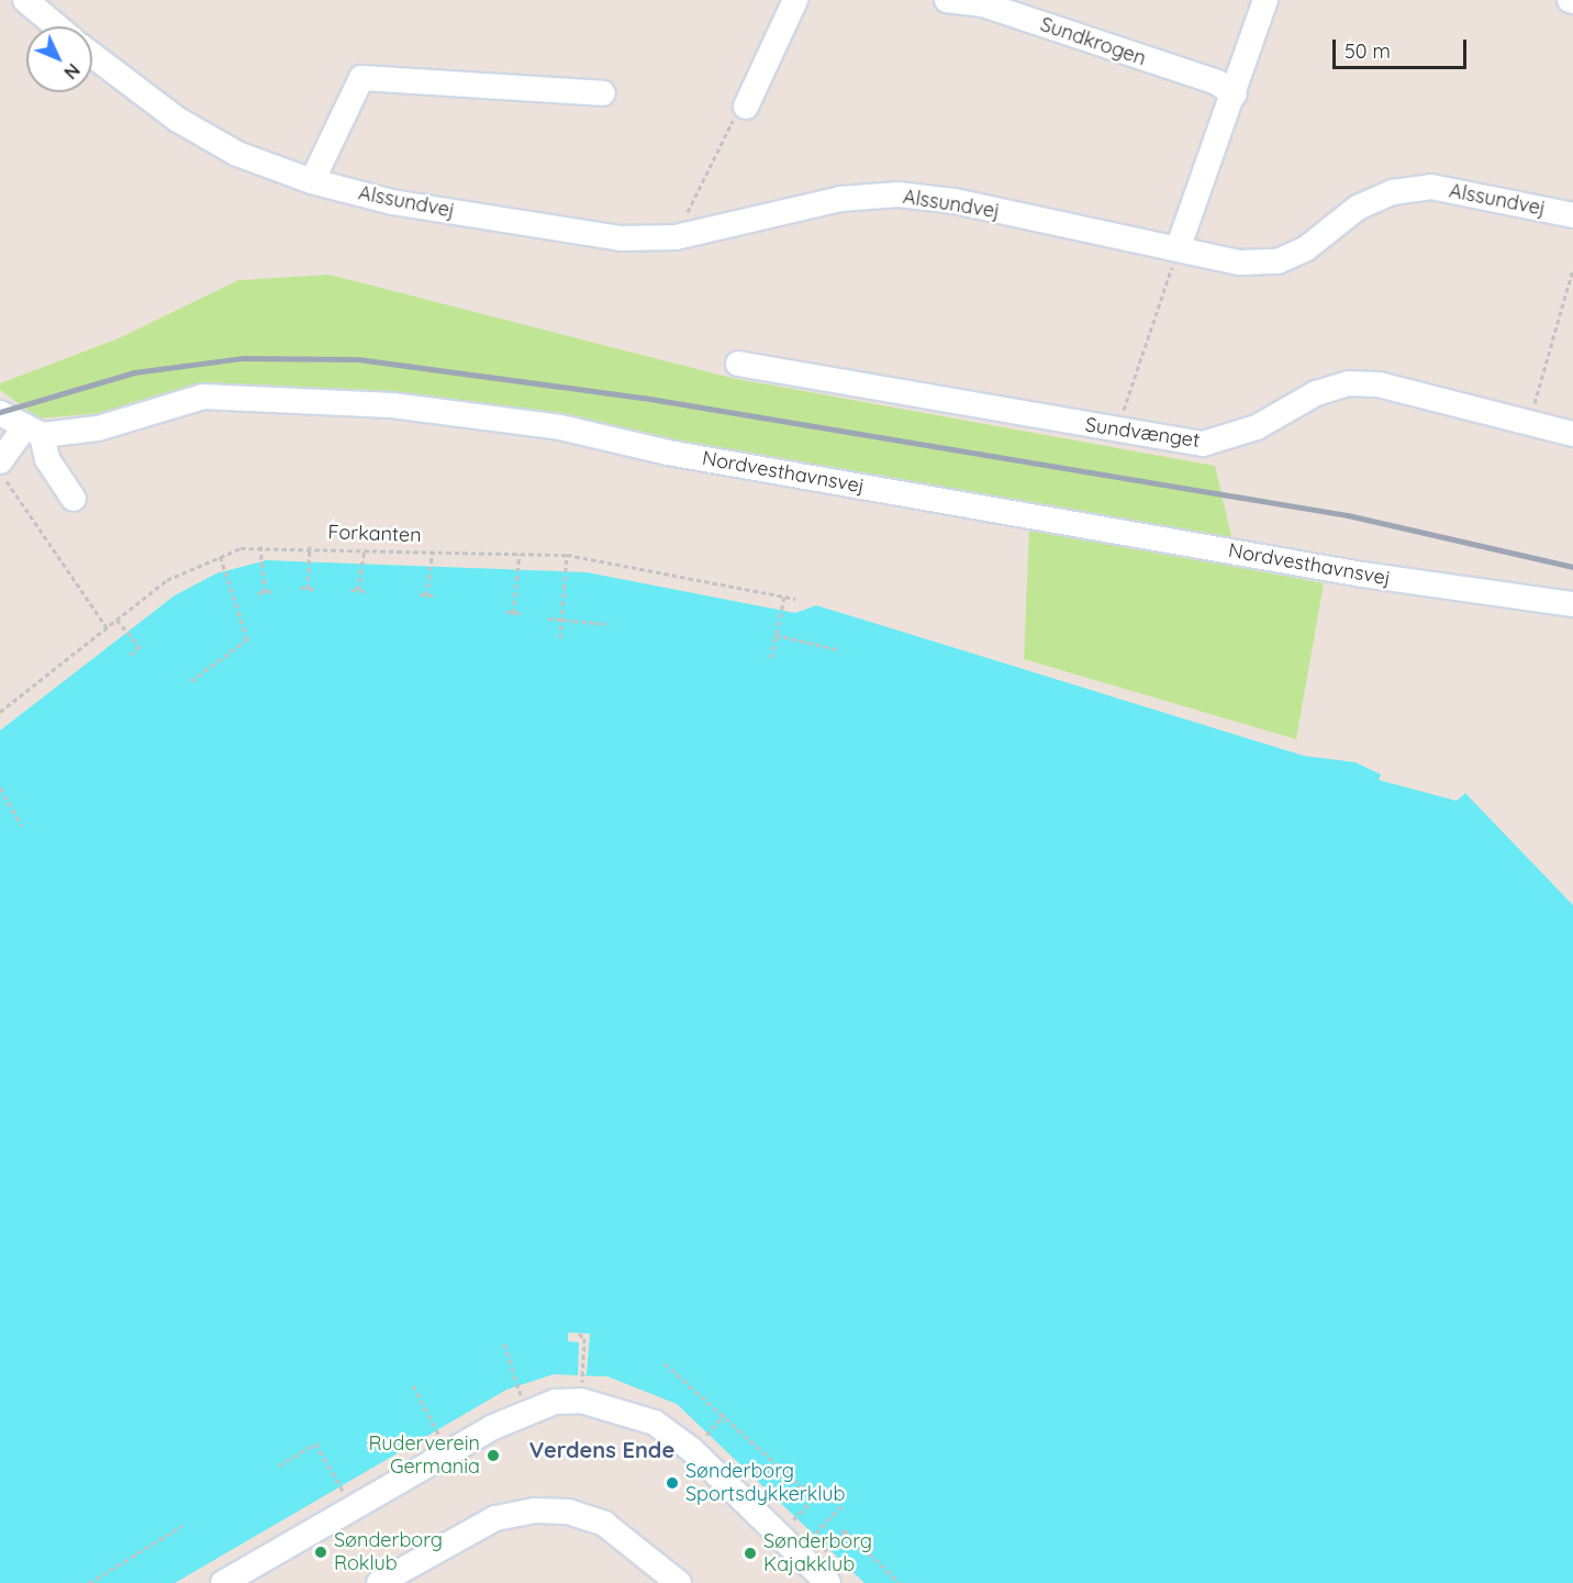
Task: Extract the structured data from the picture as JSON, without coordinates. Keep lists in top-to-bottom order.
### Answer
{
  "streets": {
    "street": [
      "Sundkrogen",
      "Alssundvej",
      "Sundvænget",
      "Nordvesthavnsvej"
    ],
    "path": ["Forkanten"]
  },
  "districts": ["Verdens Ende"],
  "places": [
    "Ruderverein Germania",
    "Sønderborg Sportsdykkerklub",
    "Sønderborg Roklub",
    "Sønderborg Kajakklub"
  ],
  "scale_bar": "50 m",
  "north": "bottom right"
}
